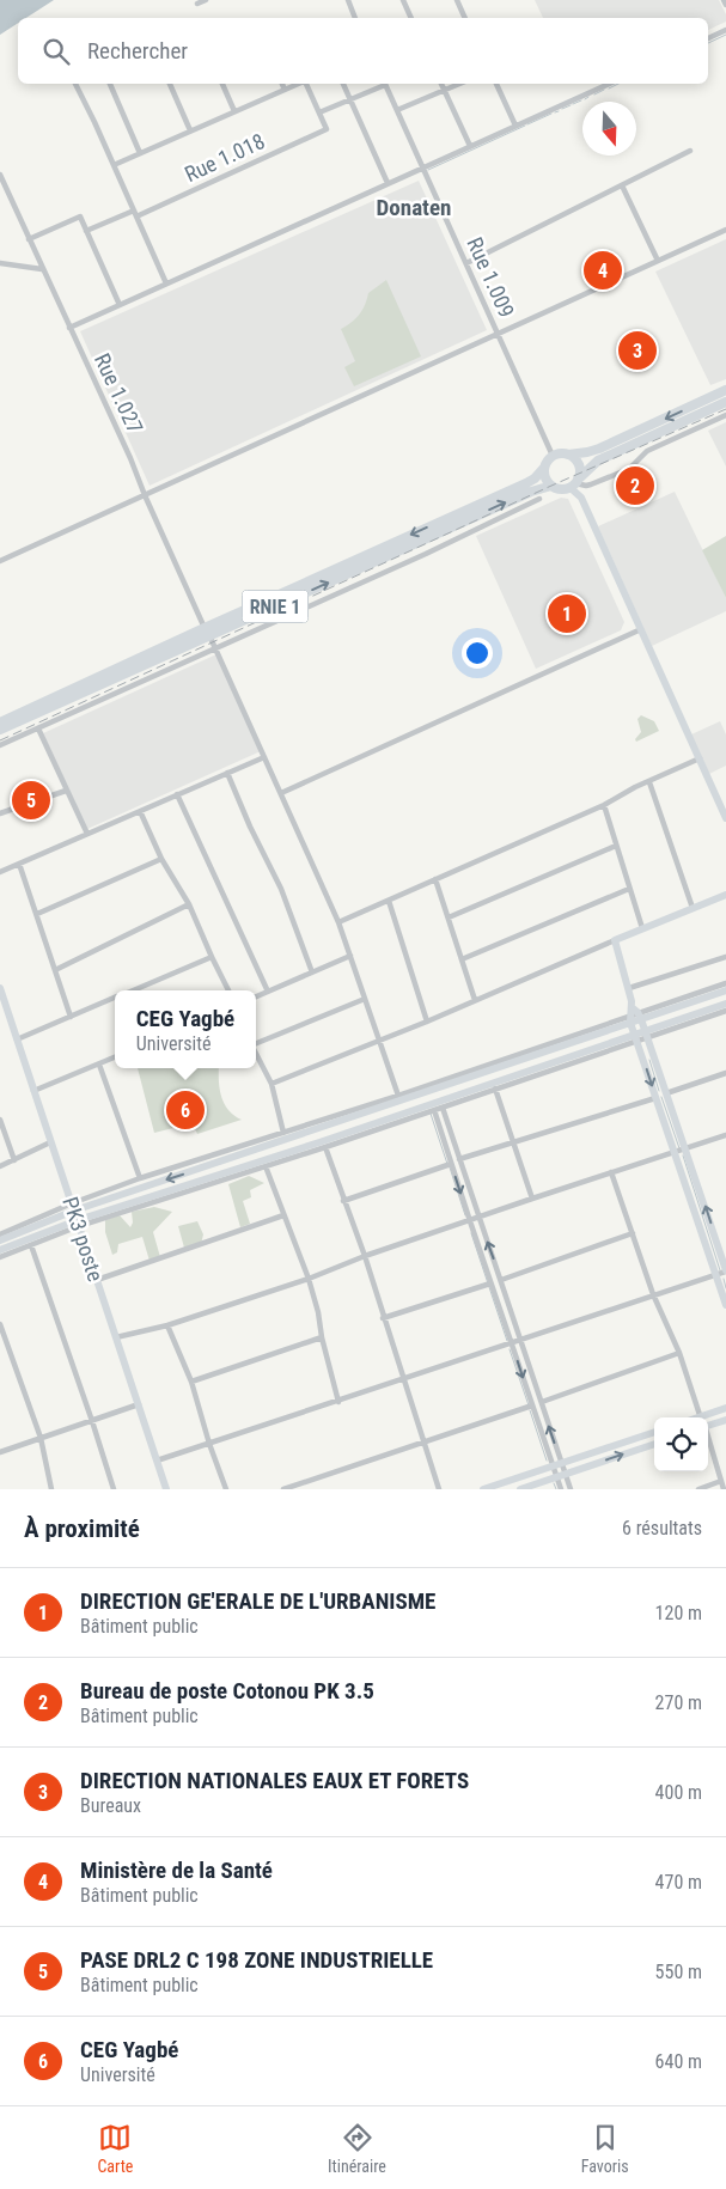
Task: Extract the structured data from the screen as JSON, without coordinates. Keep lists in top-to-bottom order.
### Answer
{
  "streets": {
    "highway": ["RNIE 1"],
    "street": [
      "Rue 1.018",
      "Rue 1.009",
      "Rue 1.027",
      "PK3 poste"
    ]
  },
  "crossings": [
    ["Rue 1.009", "RNIE 1"],
    ["Rue 1.027", "RNIE 1"]
  ],
  "districts": ["Donaten"],
  "north": "bottom",
  "page": {
    "search": "Rechercher",
    "pins": [
      "4",
      "3",
      "2",
      "1",
      "5",
      "6"
    ],
    "popup": ["CEG Yagbé", "Université"],
    "heading": ["À proximité", "6 résultats"],
    "list": [
      {
        "mark": "1",
        "name": "DIRECTION GE'ERALE DE L'URBANISME",
        "note": "Bâtiment public",
        "value": "120 m"
      },
      {
        "mark": "2",
        "name": "Bureau de poste Cotonou PK 3.5",
        "note": "Bâtiment public",
        "value": "270 m"
      },
      {
        "mark": "3",
        "name": "DIRECTION NATIONALES EAUX ET FORETS",
        "note": "Bureaux",
        "value": "400 m"
      },
      {
        "mark": "4",
        "name": "Ministère de la Santé",
        "note": "Bâtiment public",
        "value": "470 m"
      },
      {
        "mark": "5",
        "name": "PASE DRL2 C 198 ZONE INDUSTRIELLE",
        "note": "Bâtiment public",
        "value": "550 m"
      },
      {
        "mark": "6",
        "name": "CEG Yagbé",
        "note": "Université",
        "value": "640 m"
      }
    ],
    "nav": ["Carte", "Itinéraire", "Favoris"]
  }
}
